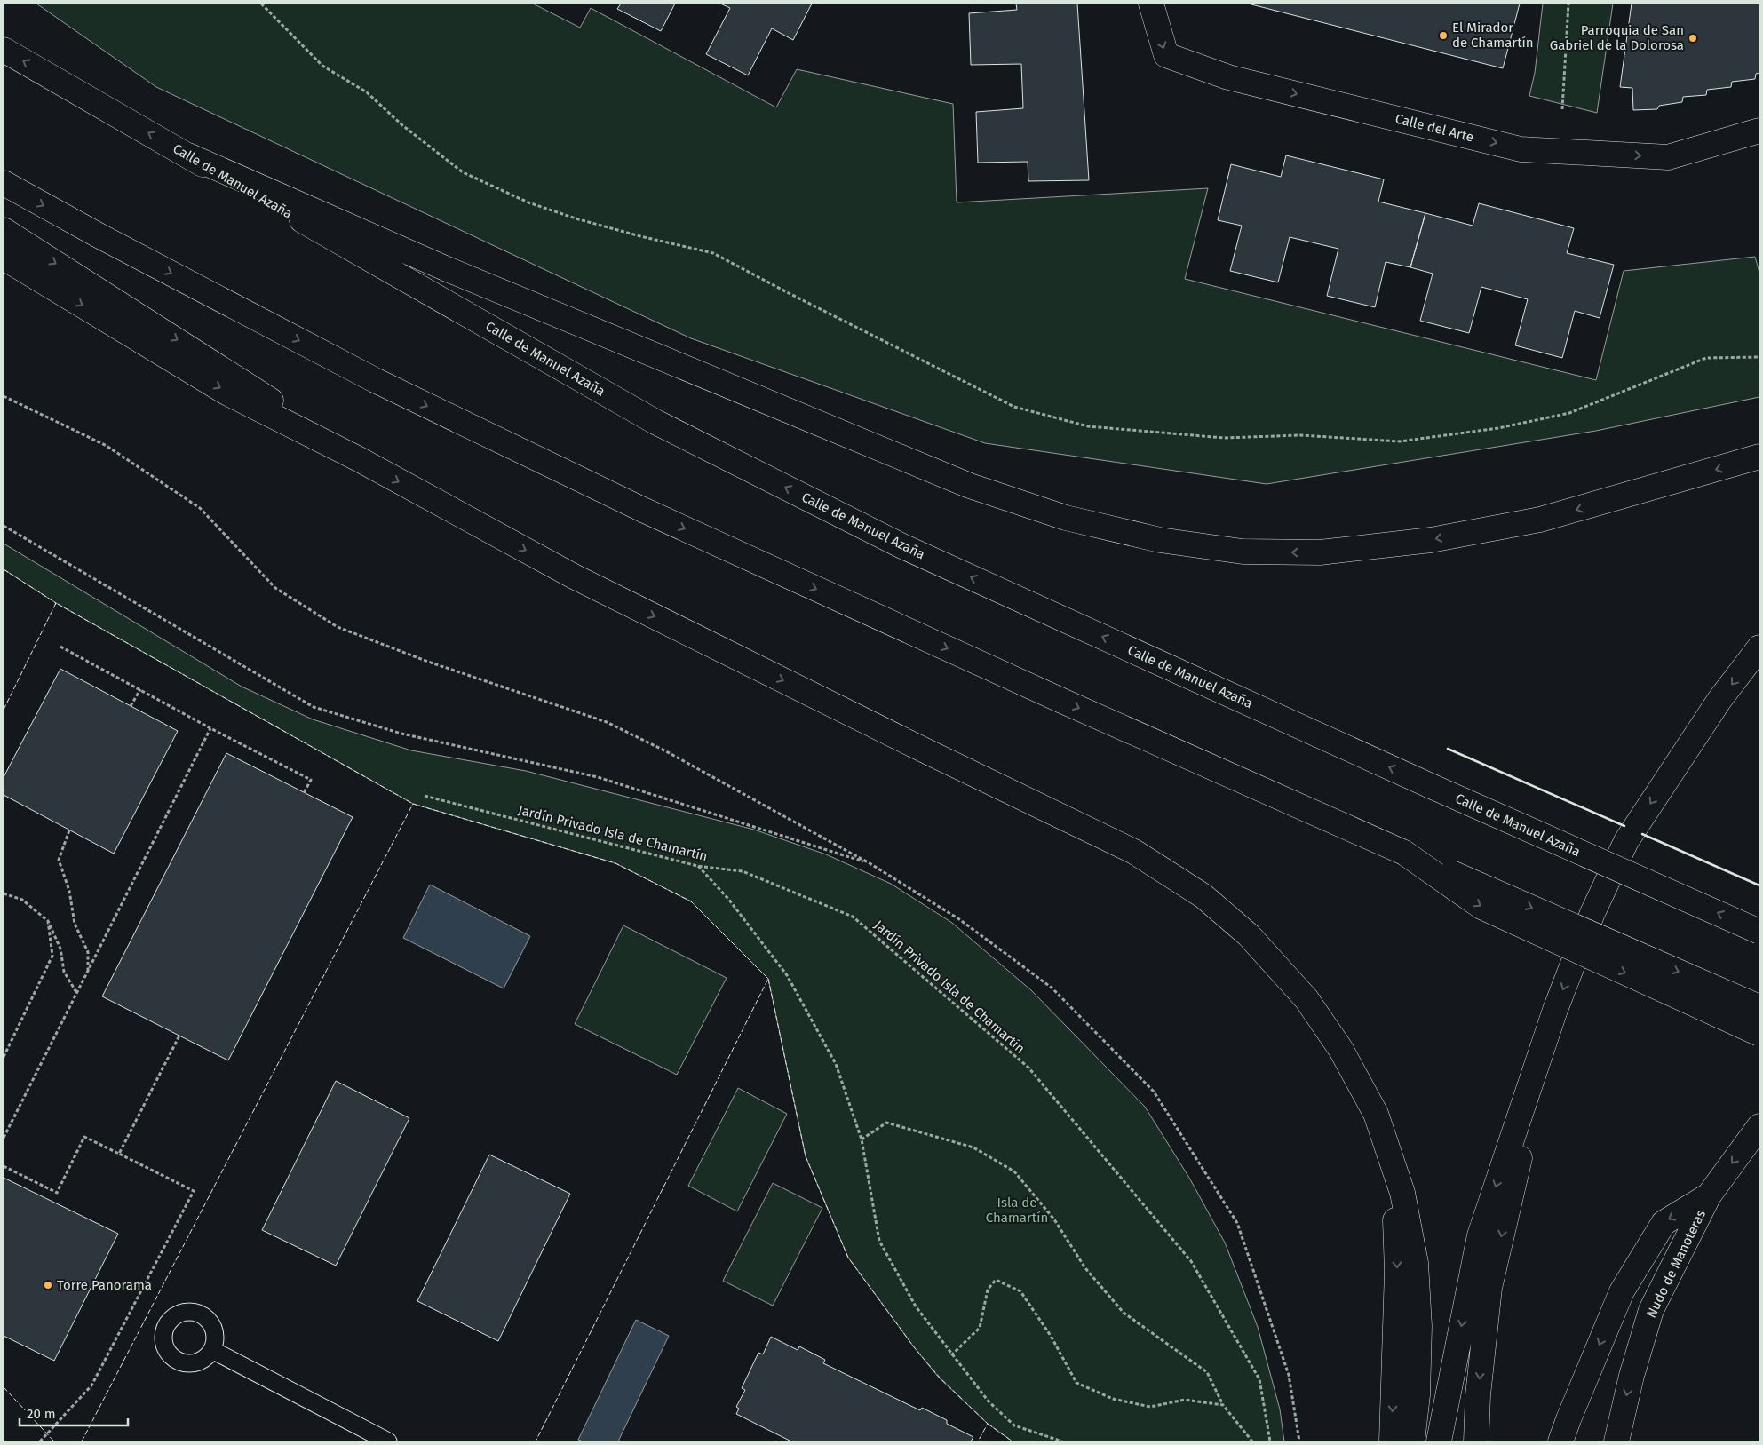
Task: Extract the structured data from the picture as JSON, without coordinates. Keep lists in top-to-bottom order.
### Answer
{
  "streets": {
    "main road": ["Calle del Arte", "Calle de Manuel Azaña", "Nudo de Manoteras"],
    "path": ["Jardín Privado Isla de Chamartín"]
  },
  "one_way": ["Calle del Arte"],
  "parks": ["Isla de Chamartín"],
  "places": ["El Mirador de Chamartín", "Parroquia de San Gabriel de la Dolorosa", "Torre Panorama"],
  "scale_bar": "20 m"
}
